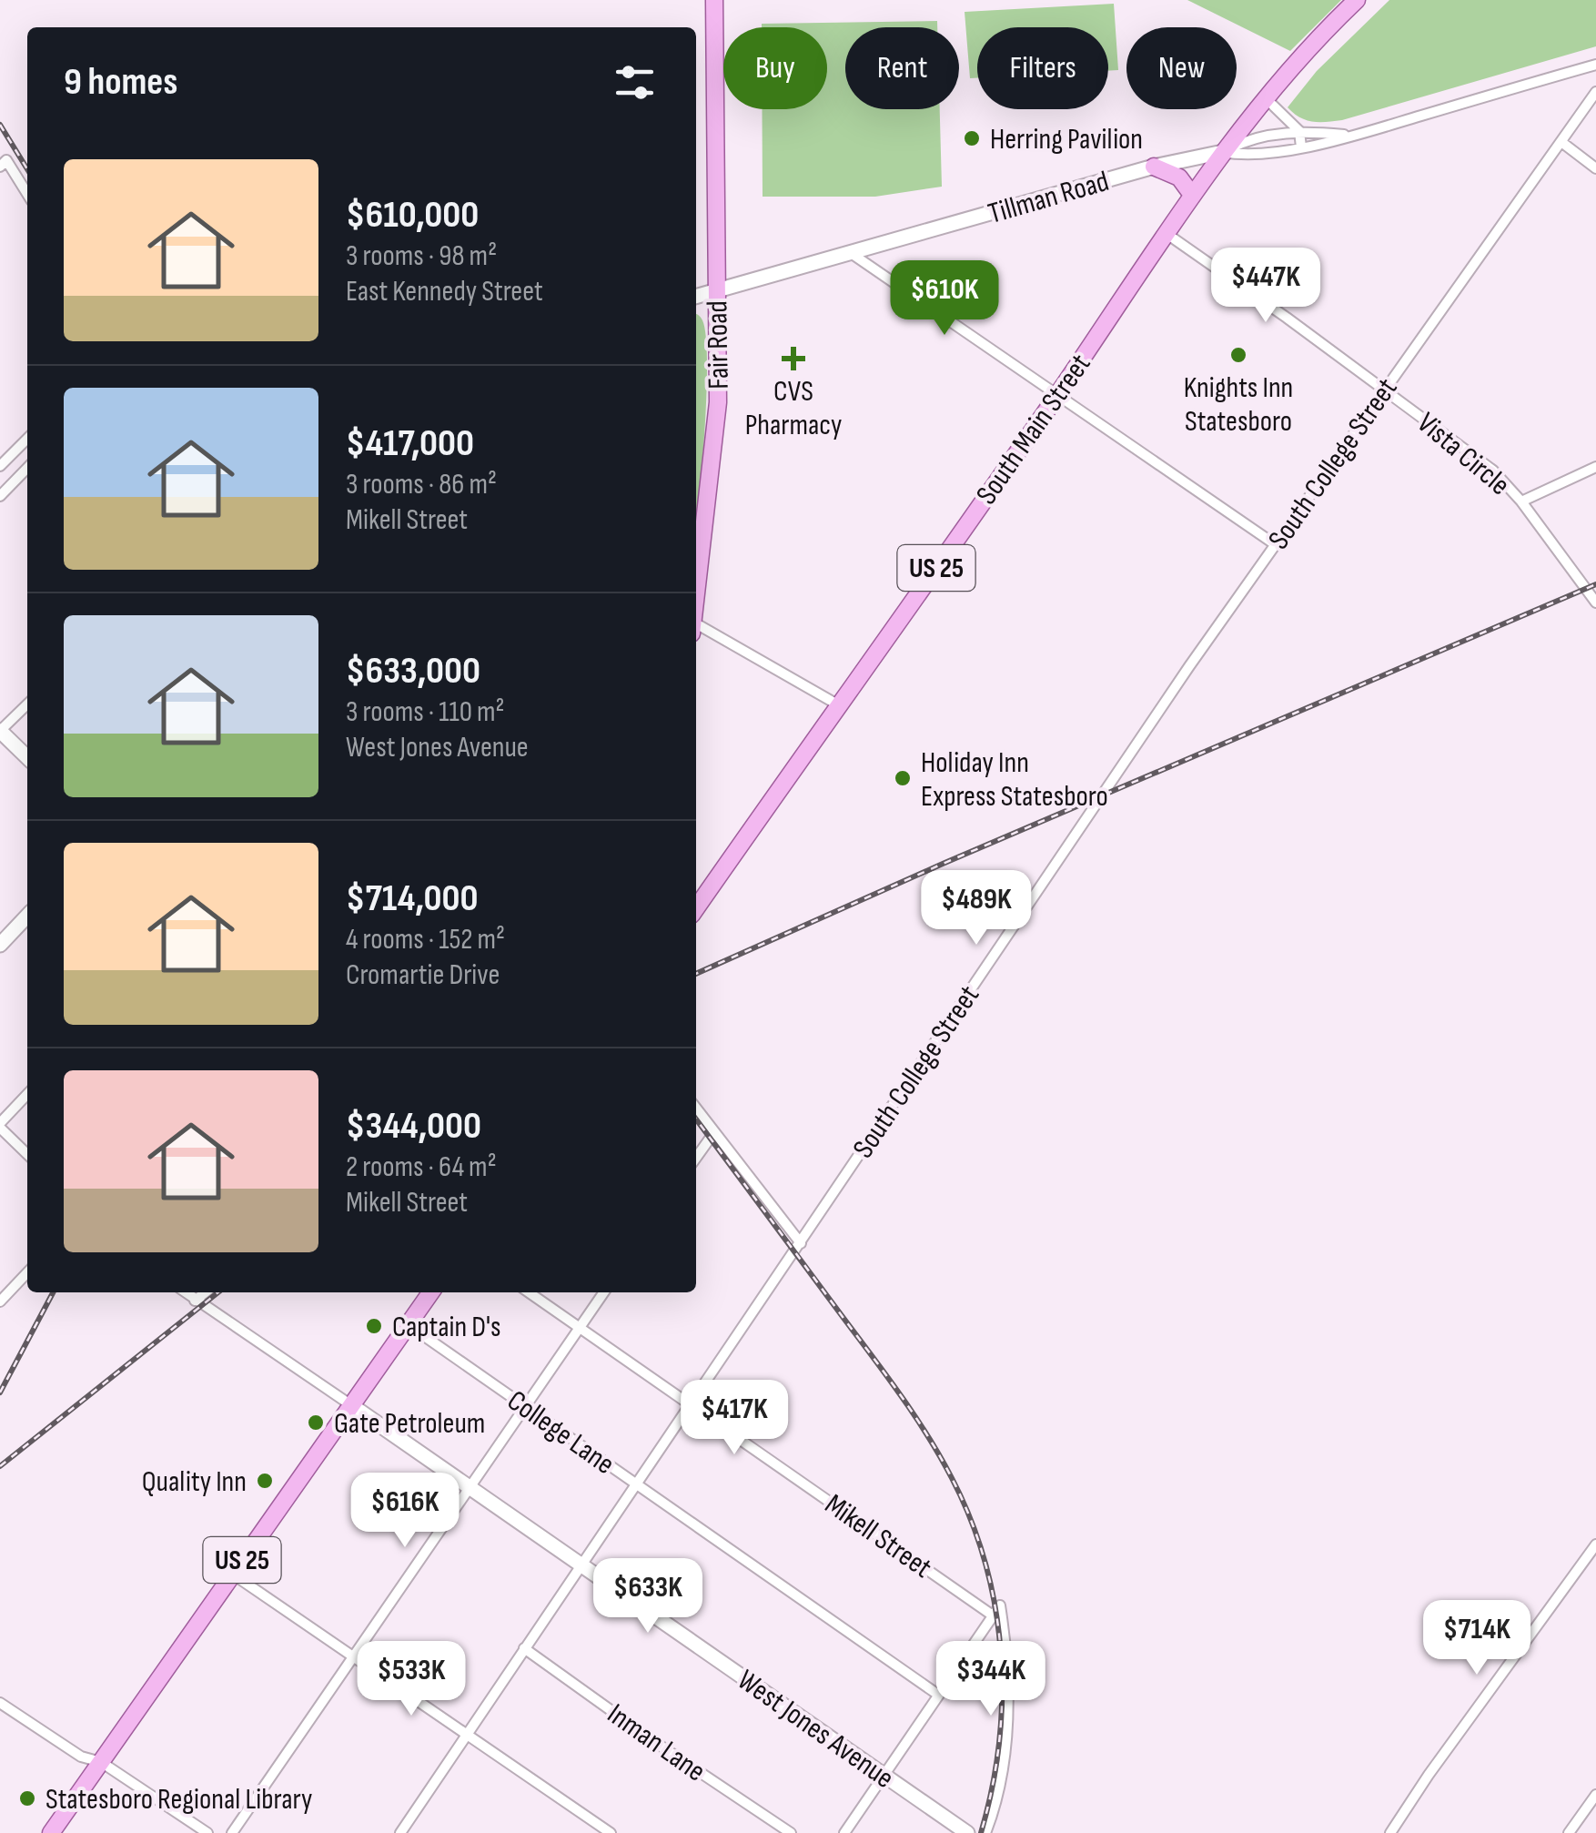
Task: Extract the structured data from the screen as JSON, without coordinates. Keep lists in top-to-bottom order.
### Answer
{
  "streets": {
    "main road": ["Fair Road", "South Main Street", "US 25"],
    "street": [
      "Tillman Road",
      "Vista Circle",
      "South College Street",
      "College Lane",
      "Mikell Street",
      "West Jones Avenue",
      "Inman Lane"
    ]
  },
  "crossings": [
    ["Tillman Road", "Fair Road"],
    ["Tillman Road", "South Main Street"],
    ["South Main Street", "Vista Circle"],
    ["Vista Circle", "South College Street"],
    ["South College Street", "College Lane"],
    ["South College Street", "Mikell Street"],
    ["South College Street", "West Jones Avenue"],
    ["South College Street", "Inman Lane"],
    ["US 25", "College Lane"],
    ["US 25", "West Jones Avenue"]
  ],
  "places": {
    "other": [
      "Herring Pavilion",
      "Knights Inn Statesboro",
      "Holiday Inn Express Statesboro",
      "Captain D's",
      "Gate Petroleum",
      "Quality Inn",
      "Statesboro Regional Library"
    ],
    "health": ["CVS Pharmacy"]
  },
  "page": {
    "chip": [
      "Buy",
      "Rent",
      "Filters",
      "New"
    ],
    "heading": "9 homes",
    "list": [
      {
        "name": "$610,000",
        "note": "3 rooms · 98 m² · East Kennedy Street"
      },
      {
        "name": "$417,000",
        "note": "3 rooms · 86 m² · Mikell Street"
      },
      {
        "name": "$633,000",
        "note": "3 rooms · 110 m² · West Jones Avenue"
      },
      {
        "name": "$714,000",
        "note": "4 rooms · 152 m² · Cromartie Drive"
      },
      {
        "name": "$344,000",
        "note": "2 rooms · 64 m² · Mikell Street"
      }
    ],
    "price": [
      "$447K",
      "$610K",
      "$489K",
      "$417K",
      "$616K",
      "$633K",
      "$714K",
      "$533K",
      "$344K"
    ]
  }
}
